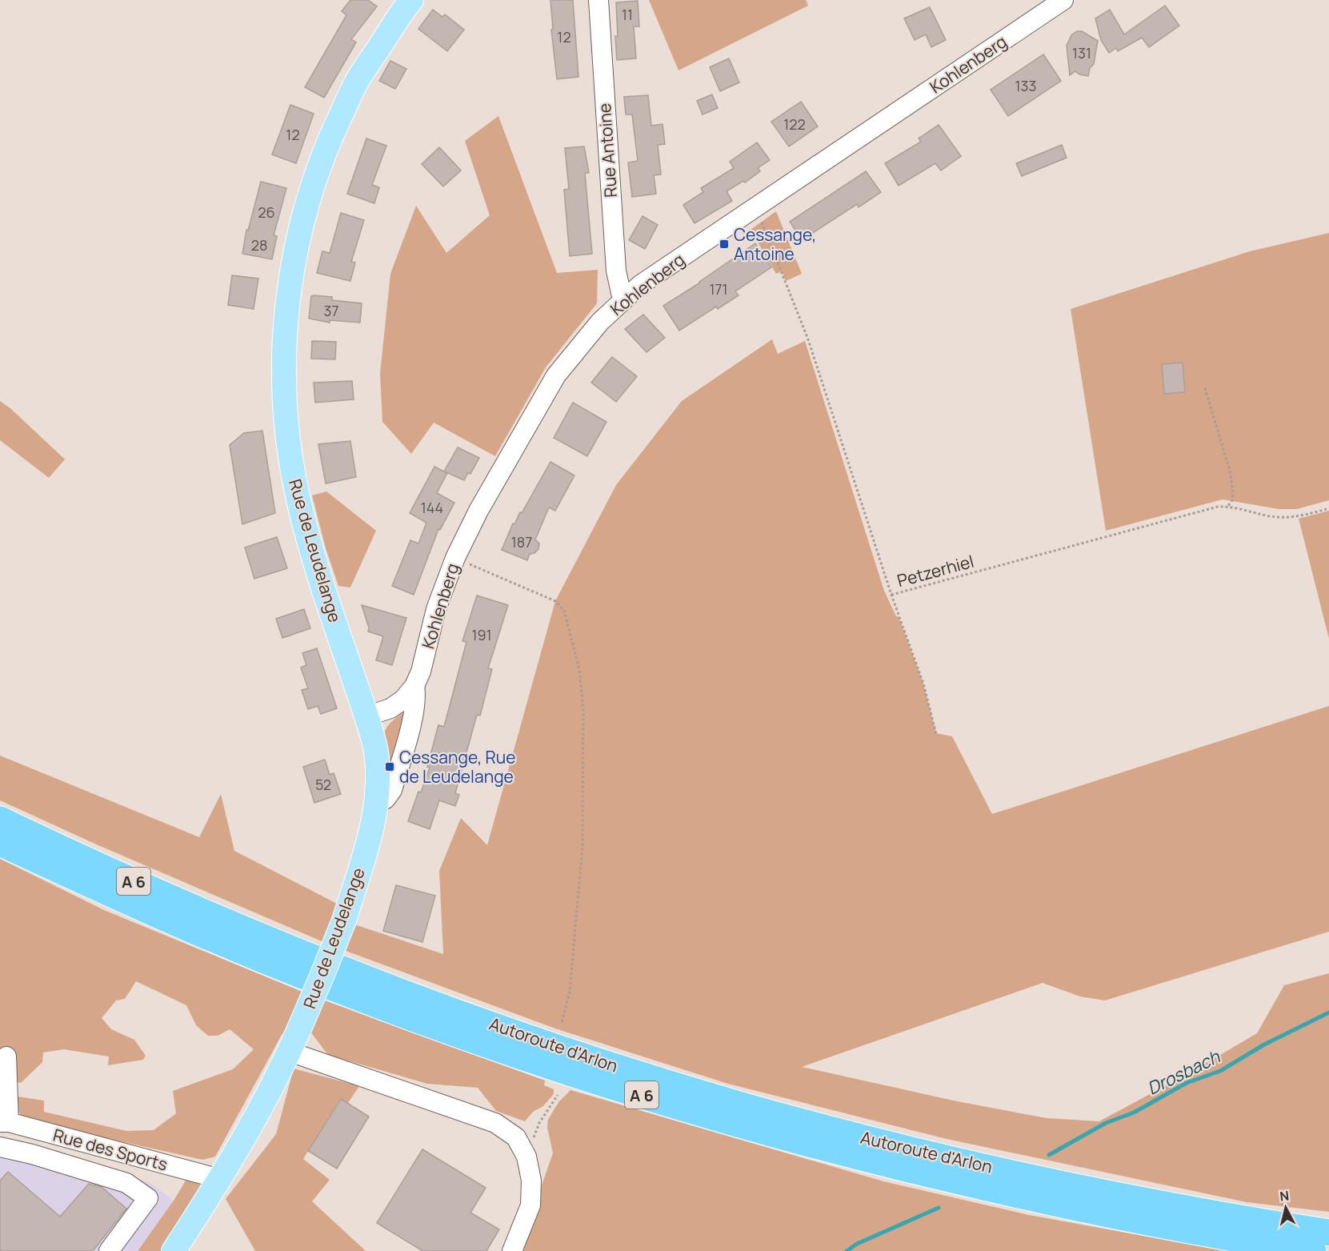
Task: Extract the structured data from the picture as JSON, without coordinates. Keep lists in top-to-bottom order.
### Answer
{
  "streets": {
    "highway": ["A 6", "Autoroute d'Arlon"],
    "main road": ["Rue de Leudelange"],
    "street": ["Kohlenberg", "Rue Antoine", "Rue des Sports"],
    "path": ["Petzerhiel"]
  },
  "crossings": [
    ["Kohlenberg", "Rue Antoine"],
    ["Kohlenberg", "Rue de Leudelange"],
    ["Kohlenberg", "Petzerhiel"],
    ["Rue de Leudelange", "Rue des Sports"]
  ],
  "water": ["Drosbach"],
  "places": {
    "transit": ["Cessange, Antoine", "Cessange, Rue de Leudelange"]
  },
  "house_numbers": [
    "11",
    "12",
    "131",
    "133",
    "122",
    "12",
    "26",
    "28",
    "171",
    "37",
    "144",
    "187",
    "191",
    "52"
  ],
  "north": "top"
}
